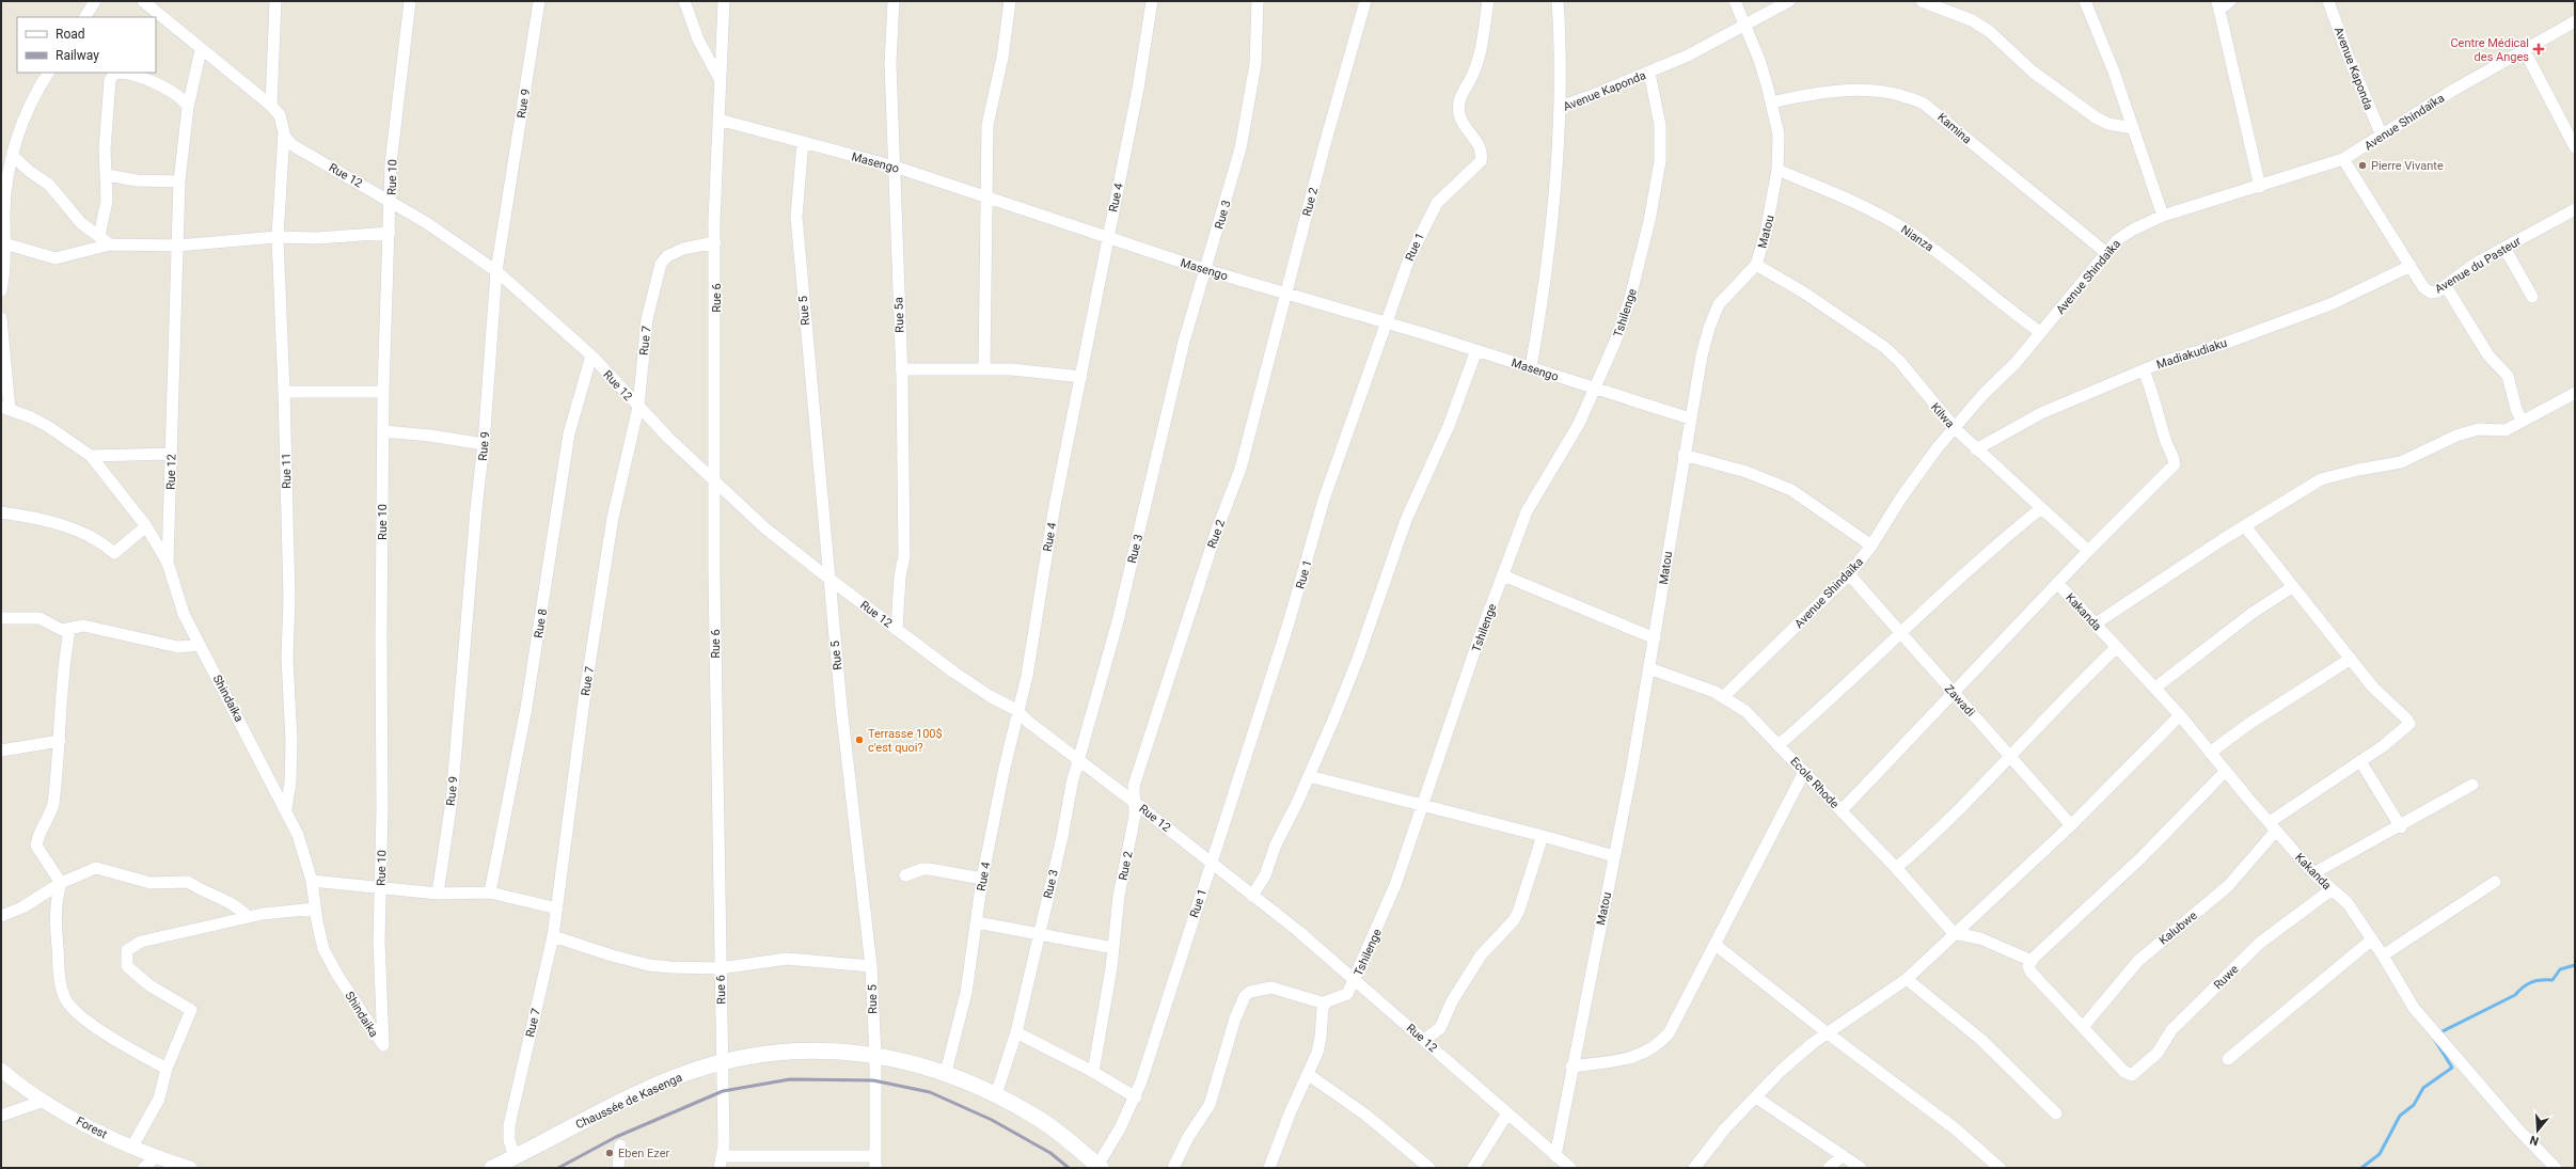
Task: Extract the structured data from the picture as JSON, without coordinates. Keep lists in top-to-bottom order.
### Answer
{
  "streets": {
    "main road": ["Chaussée de Kasenga"],
    "street": [
      "Avenue Kaponda",
      "Rue 9",
      "Avenue Shindaïka",
      "Kamina",
      "Masengo",
      "Rue 12",
      "Rue 10",
      "Rue 4",
      "Rue 2",
      "Rue 3",
      "Matou",
      "Nianza",
      "Rue 1",
      "Avenue du Pasteur",
      "Rue 6",
      "Rue 5",
      "Tshilenge",
      "Rue 5a",
      "Rue 7",
      "Madiakudiaku",
      "Kilwa",
      "Rue 11",
      "Kakanda",
      "Rue 8",
      "Shindaika",
      "Zawadi",
      "Ecole Rhode",
      "Kalubwe",
      "Ruwe",
      "Forest"
    ]
  },
  "crossings": [
    ["Avenue Kaponda", "Avenue Shindaïka"],
    ["Avenue Kaponda", "Masengo"],
    ["Avenue Kaponda", "Matou"],
    ["Avenue Kaponda", "Tshilenge"],
    ["Rue 9", "Rue 12"],
    ["Avenue Shindaïka", "Kamina"],
    ["Avenue Shindaïka", "Nianza"],
    ["Avenue Shindaïka", "Avenue du Pasteur"],
    ["Avenue Shindaïka", "Kilwa"],
    ["Avenue Shindaïka", "Zawadi"],
    ["Avenue Shindaïka", "Ecole Rhode"],
    ["Kamina", "Matou"],
    ["Masengo", "Rue 4"],
    ["Masengo", "Rue 2"],
    ["Masengo", "Rue 3"],
    ["Masengo", "Matou"],
    ["Masengo", "Rue 1"],
    ["Masengo", "Rue 6"],
    ["Masengo", "Rue 5"],
    ["Masengo", "Tshilenge"],
    ["Masengo", "Rue 5a"],
    ["Rue 12", "Rue 10"],
    ["Rue 12", "Rue 4"],
    ["Rue 12", "Rue 2"],
    ["Rue 12", "Rue 3"],
    ["Rue 12", "Matou"],
    ["Rue 12", "Rue 1"],
    ["Rue 12", "Rue 6"],
    ["Rue 12", "Rue 5"],
    ["Rue 12", "Tshilenge"],
    ["Rue 12", "Rue 5a"],
    ["Rue 12", "Rue 7"],
    ["Rue 12", "Rue 11"],
    ["Rue 12", "Rue 8"],
    ["Rue 12", "Shindaika"],
    ["Rue 10", "Shindaika"],
    ["Rue 4", "Chaussée de Kasenga"],
    ["Rue 3", "Chaussée de Kasenga"],
    ["Matou", "Nianza"],
    ["Matou", "Kilwa"],
    ["Matou", "Ecole Rhode"],
    ["Rue 1", "Chaussée de Kasenga"],
    ["Avenue du Pasteur", "Madiakudiaku"],
    ["Rue 6", "Rue 7"],
    ["Rue 6", "Chaussée de Kasenga"],
    ["Rue 5", "Chaussée de Kasenga"],
    ["Rue 7", "Chaussée de Kasenga"],
    ["Madiakudiaku", "Kilwa"],
    ["Rue 11", "Shindaika"],
    ["Kakanda", "Kalubwe"],
    ["Kakanda", "Ruwe"],
    ["Kalubwe", "Ruwe"]
  ],
  "places": {
    "health": ["Centre Médical des Anges"],
    "other": ["Pierre Vivante", "Terrasse 100$ c'est quoi?", "Eben Ezer"]
  },
  "legend": ["Road", "Railway"],
  "north": "bottom"
}
